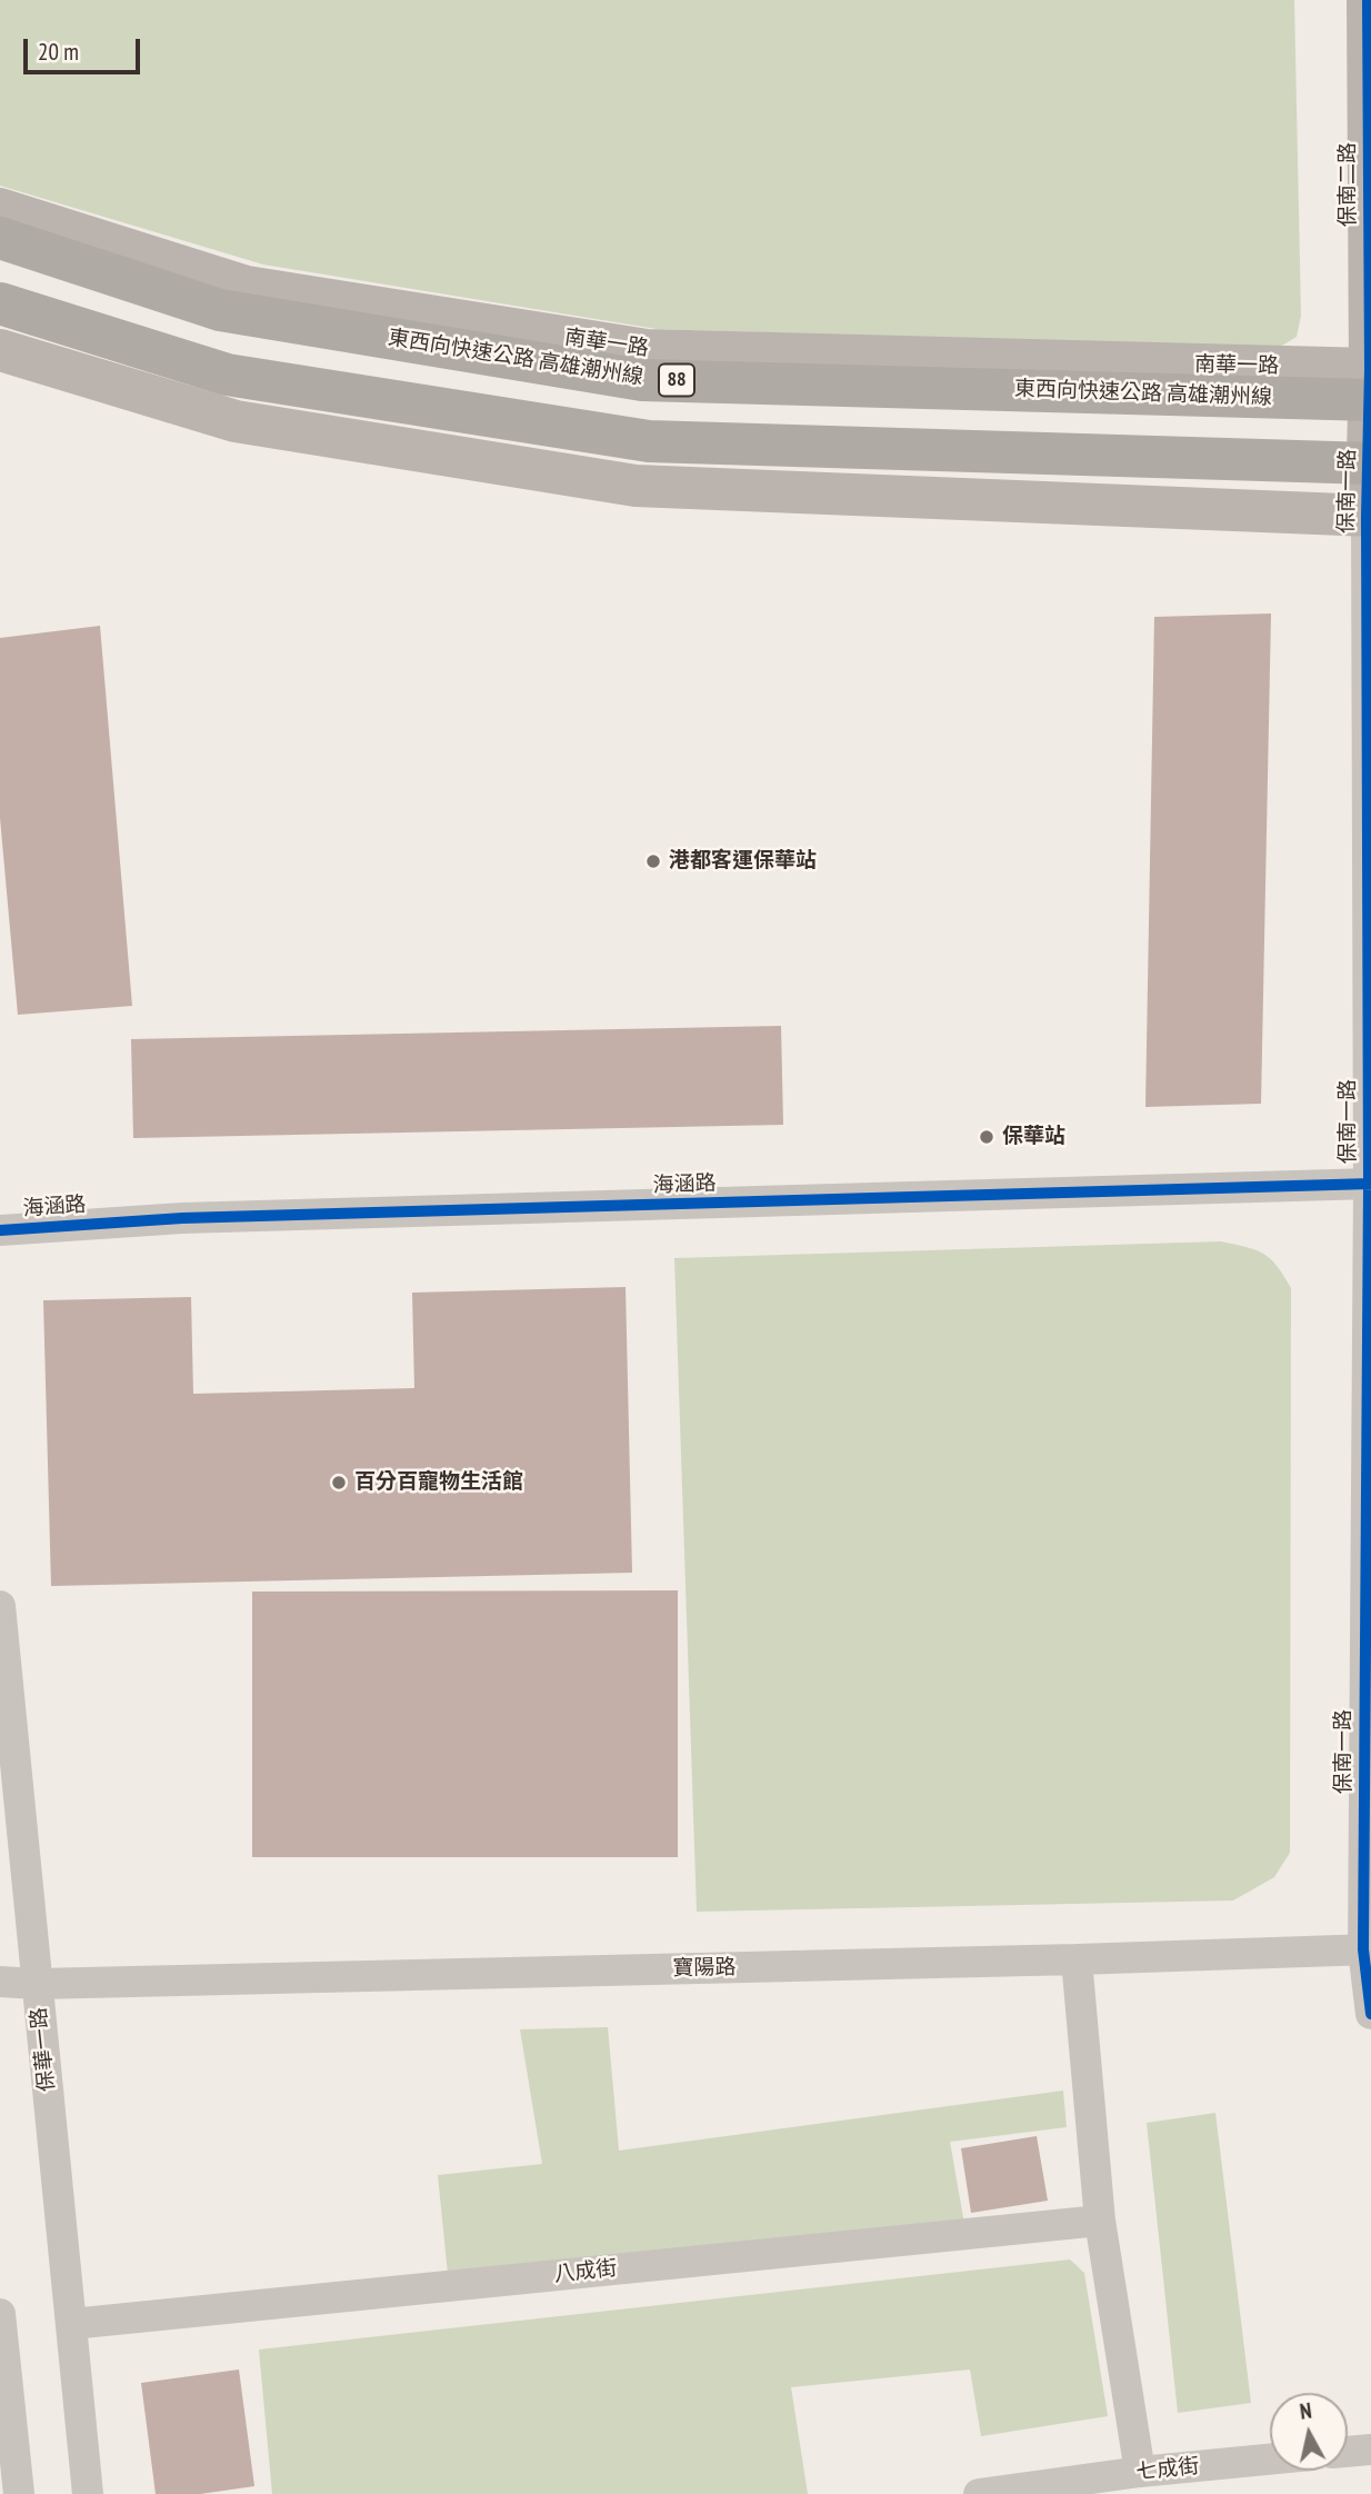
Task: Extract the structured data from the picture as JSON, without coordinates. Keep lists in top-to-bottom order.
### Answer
{
  "streets": {
    "highway": ["東西向快速公路 高雄潮州線", "88"],
    "main road": ["保南二路", "南華一路", "保南一路"],
    "street": [
      "海涵路",
      "寶陽路",
      "保華一路",
      "八成街",
      "七成街"
    ]
  },
  "crossings": [
    ["保南二路", "南華一路"],
    ["保南二路", "東西向快速公路 高雄潮州線"],
    ["保南二路", "保南一路"],
    ["南華一路", "東西向快速公路 高雄潮州線"],
    ["南華一路", "保南一路"],
    ["東西向快速公路 高雄潮州線", "保南一路"],
    ["保南一路", "海涵路"],
    ["保南一路", "寶陽路"],
    ["寶陽路", "保華一路"],
    ["保華一路", "八成街"]
  ],
  "places": ["港都客運保華站", "保華站", "百分百寵物生活館"],
  "scale_bar": "20 m",
  "north": "top"
}
